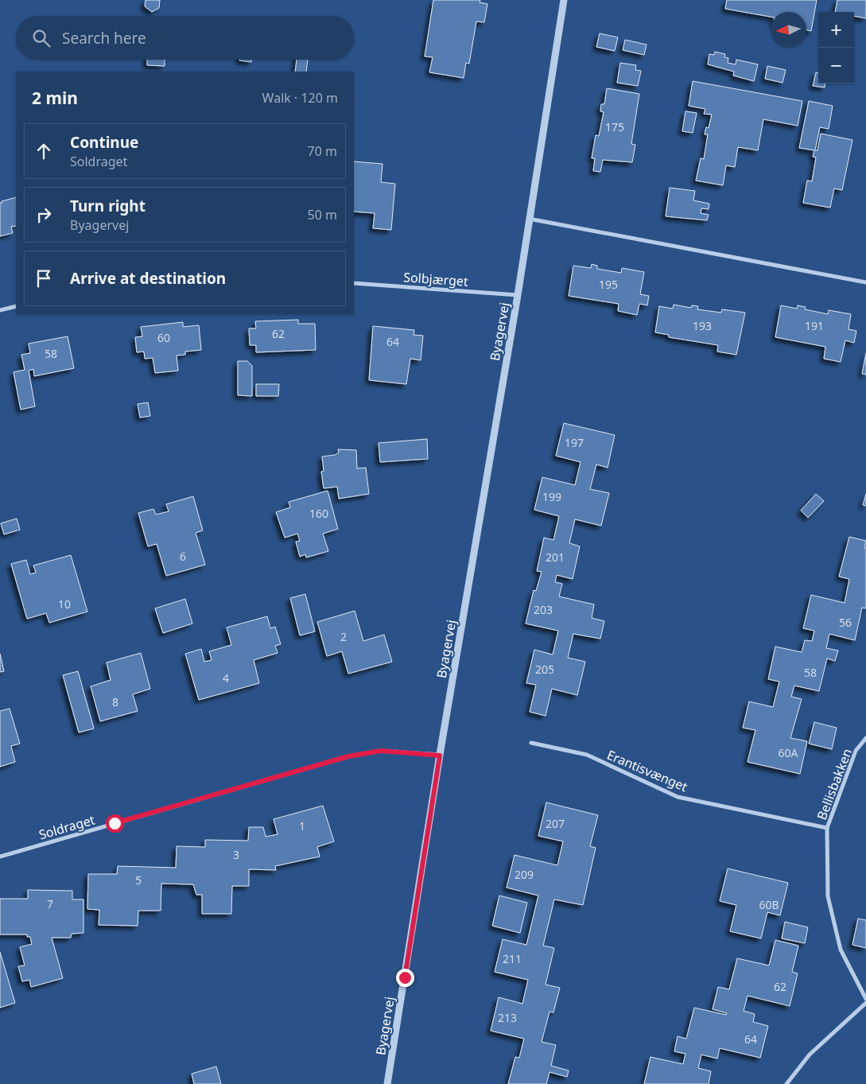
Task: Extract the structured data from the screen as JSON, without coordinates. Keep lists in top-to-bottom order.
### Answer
{
  "streets": {
    "street": [
      "Solbjærget",
      "Byagervej",
      "Erantisvænget",
      "Bellisbakken",
      "Soldraget"
    ]
  },
  "crossings": [
    ["Solbjærget", "Byagervej"],
    ["Byagervej", "Soldraget"],
    ["Erantisvænget", "Bellisbakken"]
  ],
  "house_numbers": [
    "175",
    "195",
    "193",
    "191",
    "62",
    "60",
    "64",
    "58",
    "197",
    "199",
    "160",
    "6",
    "201",
    "10",
    "203",
    "56",
    "2",
    "205",
    "58",
    "4",
    "8",
    "60A",
    "207",
    "1",
    "3",
    "209",
    "5",
    "7",
    "60B",
    "211",
    "62",
    "213",
    "64"
  ],
  "north": "left",
  "page": {
    "map_buttons": ["+", "−"],
    "search": "Search here",
    "heading": ["2 min", "Walk · 120 m"],
    "list": [
      ["Continue", "Soldraget", "70 m"],
      ["Turn right", "Byagervej", "50 m"],
      "Arrive at destination"
    ]
  }
}
